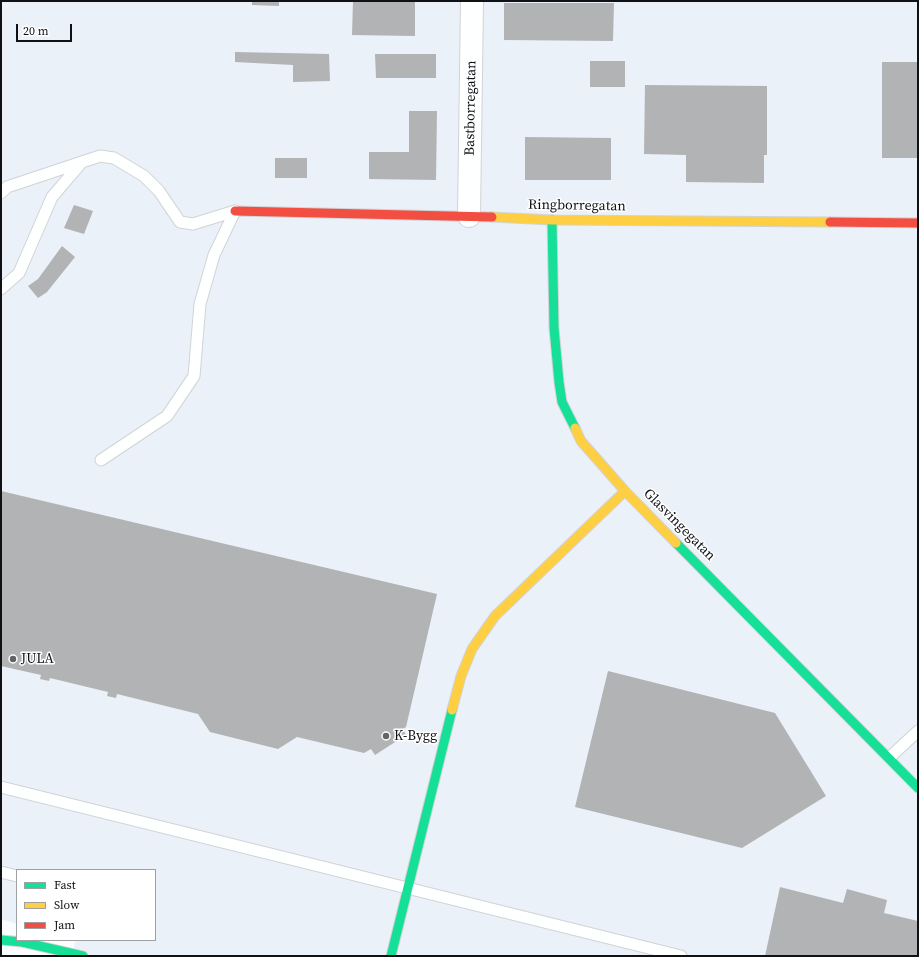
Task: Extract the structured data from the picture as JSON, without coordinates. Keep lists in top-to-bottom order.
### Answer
{
  "streets": {
    "street": ["Bastborregatan", "Ringborregatan", "Glasvingegatan"]
  },
  "crossings": [
    ["Bastborregatan", "Ringborregatan"],
    ["Ringborregatan", "Glasvingegatan"]
  ],
  "places": ["JULA", "K-Bygg"],
  "legend": ["Fast", "Slow", "Jam"],
  "scale_bar": "20 m"
}
